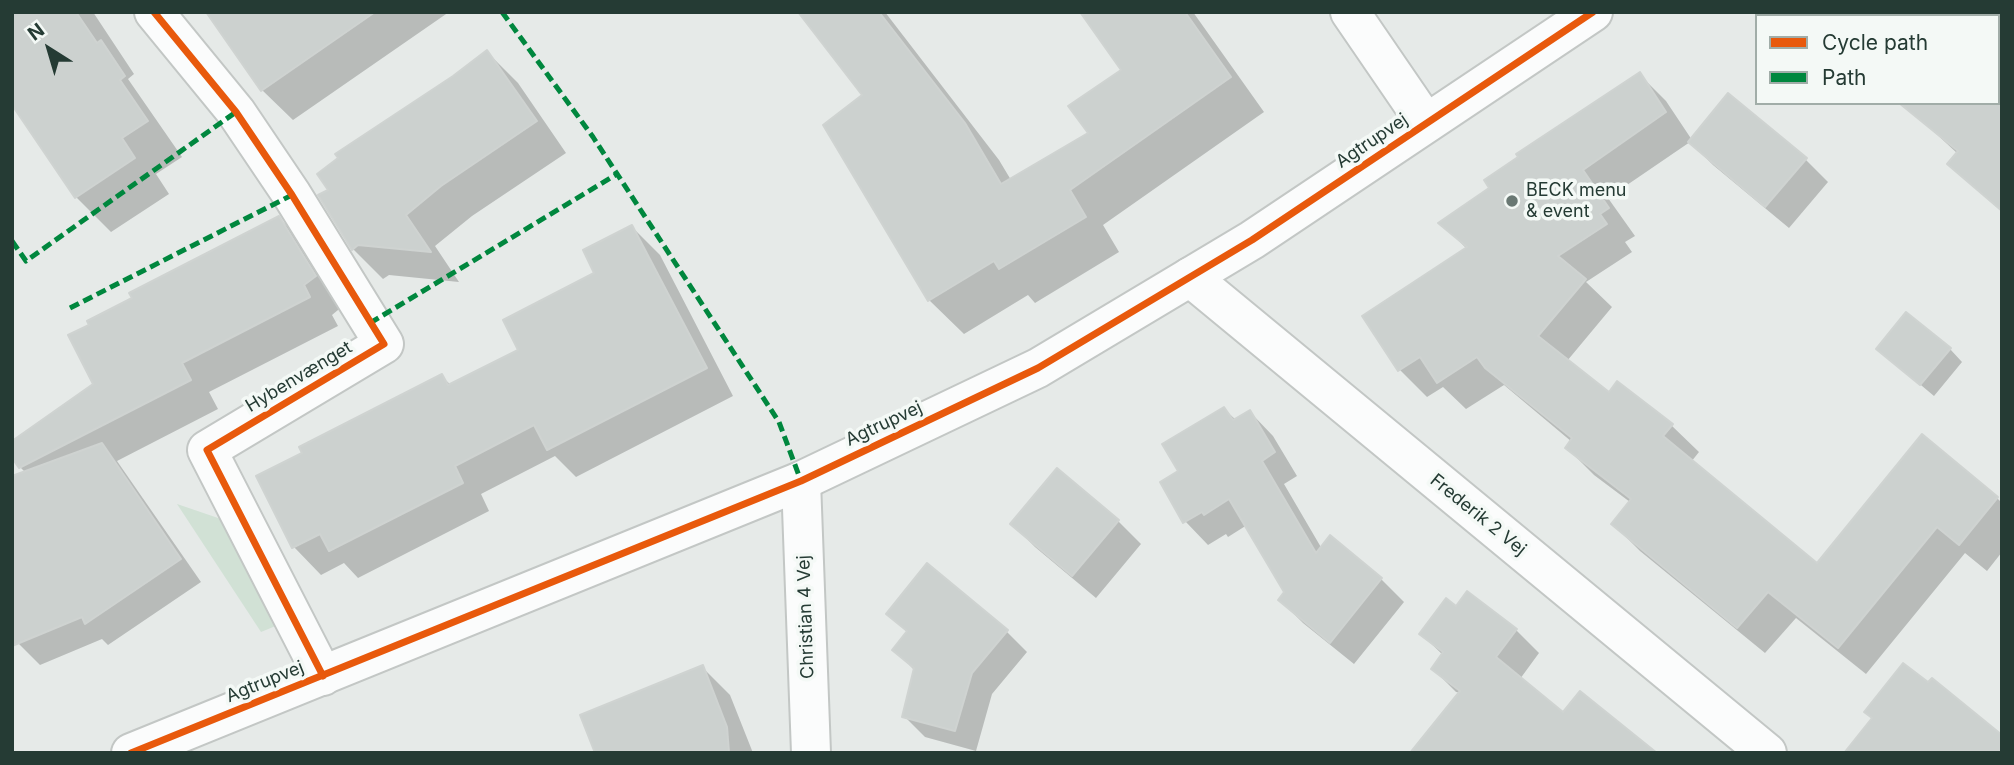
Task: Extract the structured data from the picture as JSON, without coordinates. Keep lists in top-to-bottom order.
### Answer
{
  "streets": {
    "street": [
      "Agtrupvej",
      "Hybenvænget",
      "Frederik 2 Vej",
      "Christian 4 Vej"
    ]
  },
  "crossings": [
    ["Agtrupvej", "Hybenvænget"],
    ["Agtrupvej", "Frederik 2 Vej"],
    ["Agtrupvej", "Christian 4 Vej"]
  ],
  "places": ["BECK menu & event"],
  "legend": ["Cycle path", "Path"],
  "north": "top left"
}
